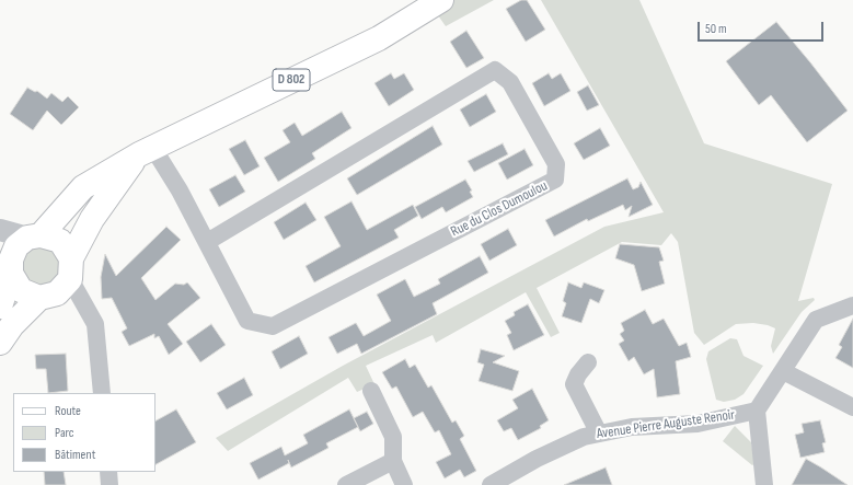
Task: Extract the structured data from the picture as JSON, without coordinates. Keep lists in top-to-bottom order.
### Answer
{
  "streets": {
    "main road": ["D 802"],
    "street": ["Rue du Clos Dumoulou", "Avenue Pierre Auguste Renoir"]
  },
  "crossings": [
    ["D 802", "Rue du Clos Dumoulou"]
  ],
  "legend": ["Route", "Parc", "Bâtiment"],
  "scale_bar": "50 m"
}
